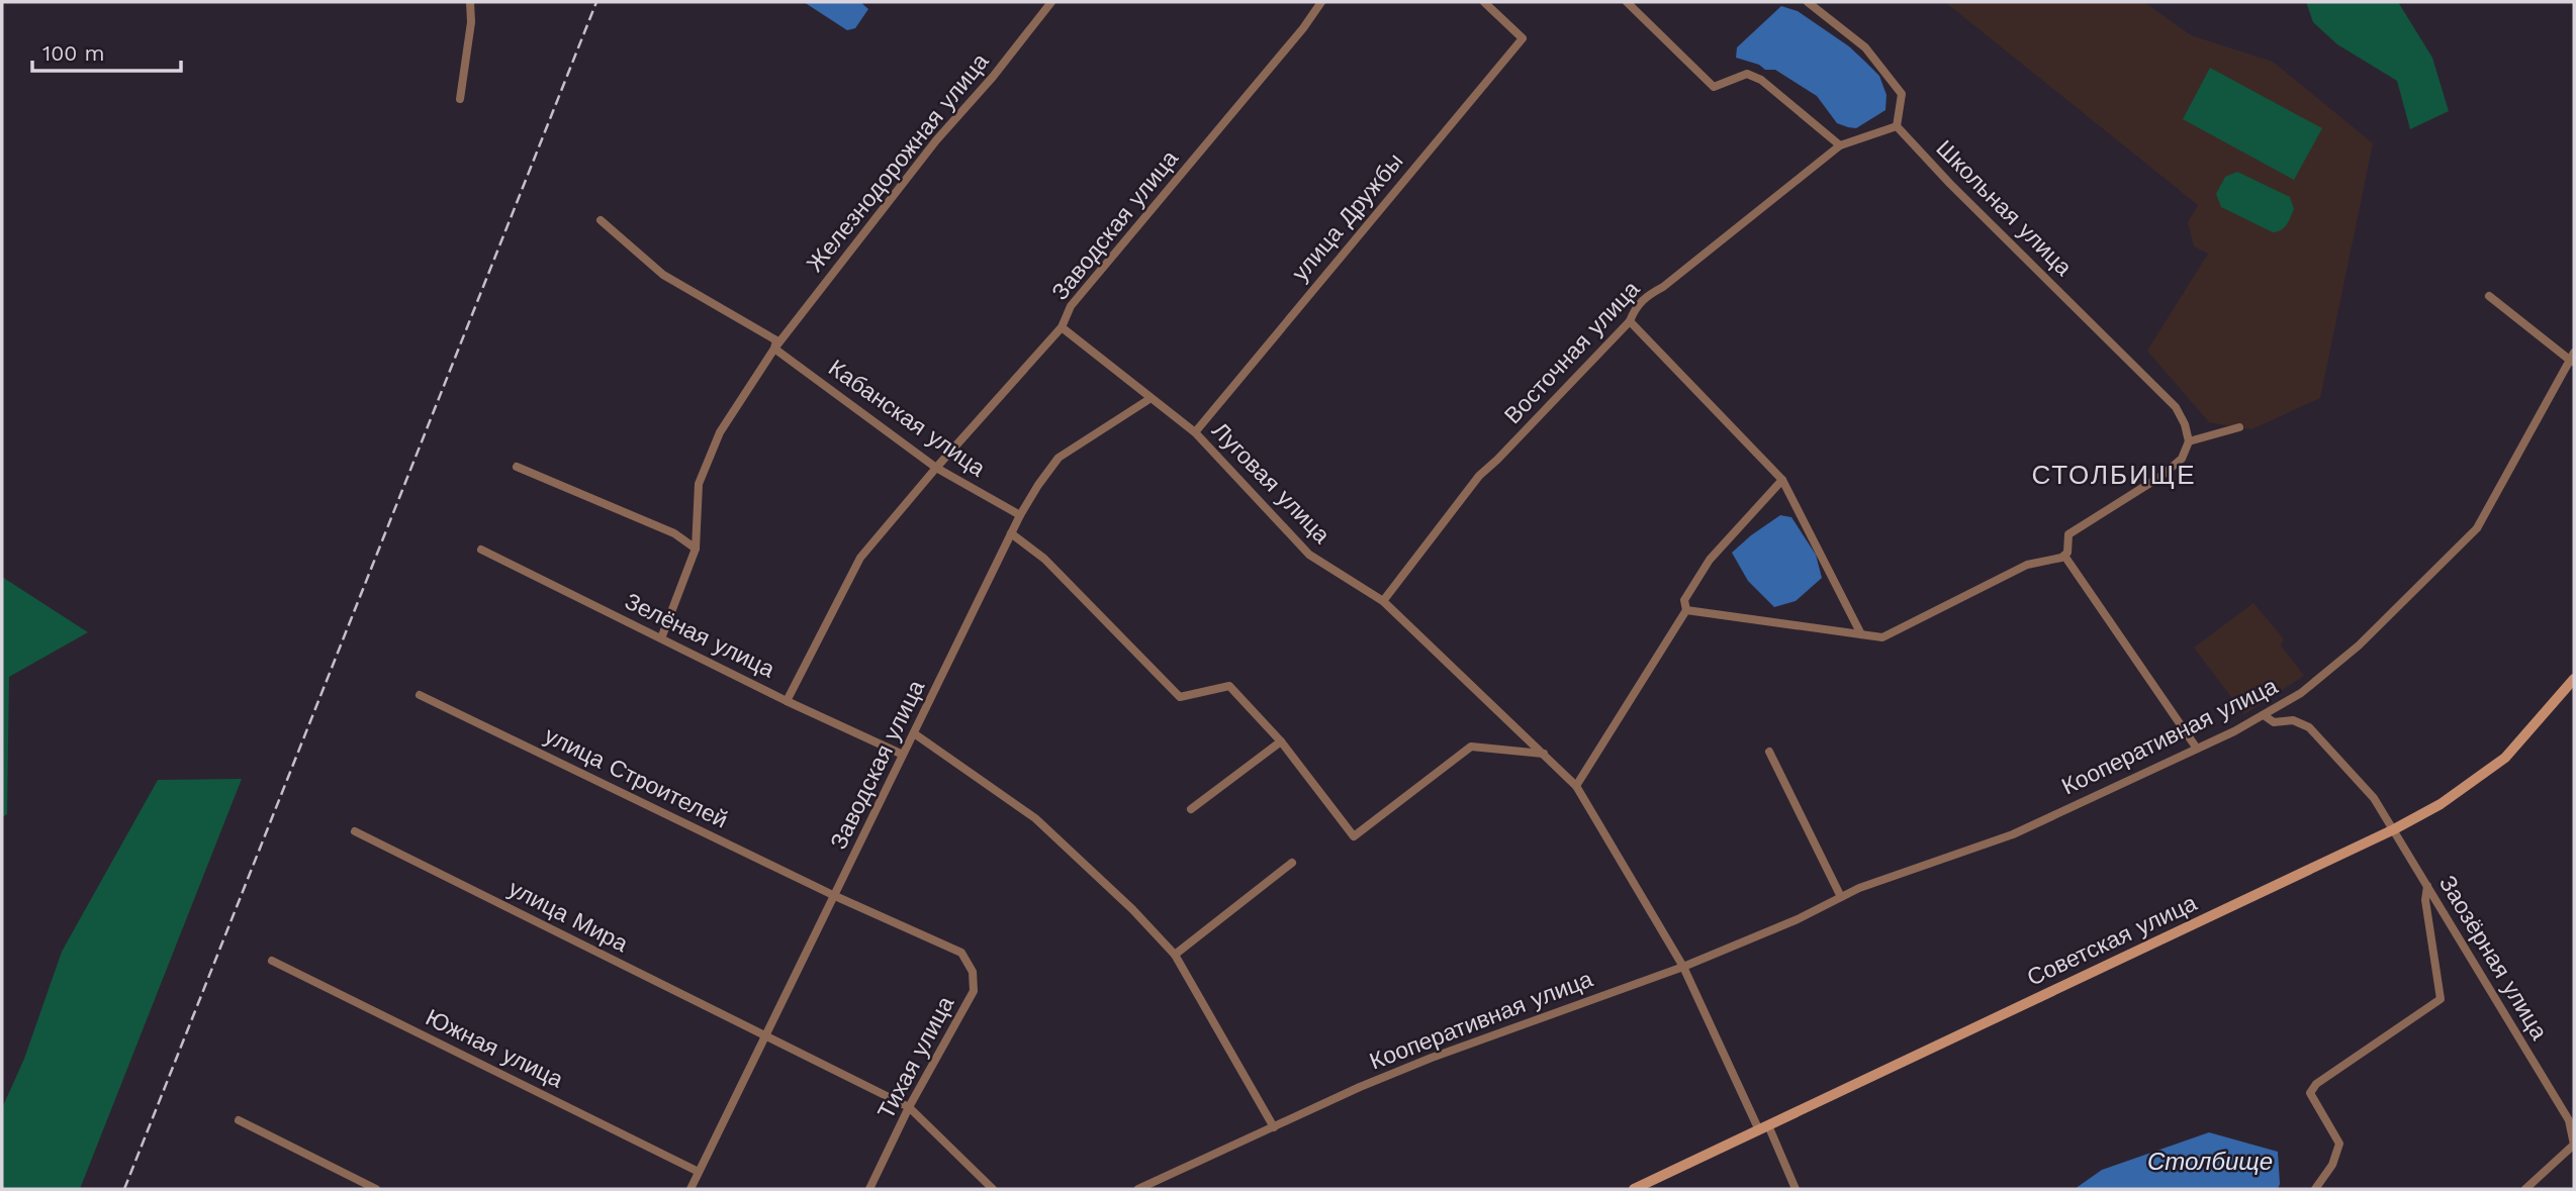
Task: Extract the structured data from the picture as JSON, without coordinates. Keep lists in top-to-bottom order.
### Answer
{
  "streets": {
    "street": [
      "Железнодорожная улица",
      "Школьная улица",
      "улица Дружбы",
      "Заводская улица",
      "Восточная улица",
      "Кабанская улица",
      "Луговая улица",
      "Зелёная улица",
      "Кооперативная улица",
      "улица Строителей",
      "улица Мира",
      "Советская улица",
      "Заозёрная улица",
      "Южная улица",
      "Тихая улица"
    ]
  },
  "crossings": [
    ["Железнодорожная улица", "Кабанская улица"],
    ["Школьная улица", "Восточная улица"],
    ["улица Дружбы", "Луговая улица"],
    ["Заводская улица", "Кабанская улица"],
    ["Заводская улица", "Луговая улица"],
    ["Заводская улица", "Зелёная улица"],
    ["Заводская улица", "улица Строителей"],
    ["Заводская улица", "улица Мира"],
    ["Заводская улица", "Южная улица"],
    ["Заводская улица", "Тихая улица"],
    ["Восточная улица", "Луговая улица"],
    ["Луговая улица", "Кооперативная улица"],
    ["Луговая улица", "Советская улица"],
    ["Кооперативная улица", "Заозёрная улица"],
    ["улица Строителей", "Тихая улица"],
    ["Советская улица", "Заозёрная улица"]
  ],
  "districts": ["СТОЛБИЩЕ"],
  "water": ["Столбище"],
  "scale_bar": "100 m"
}
